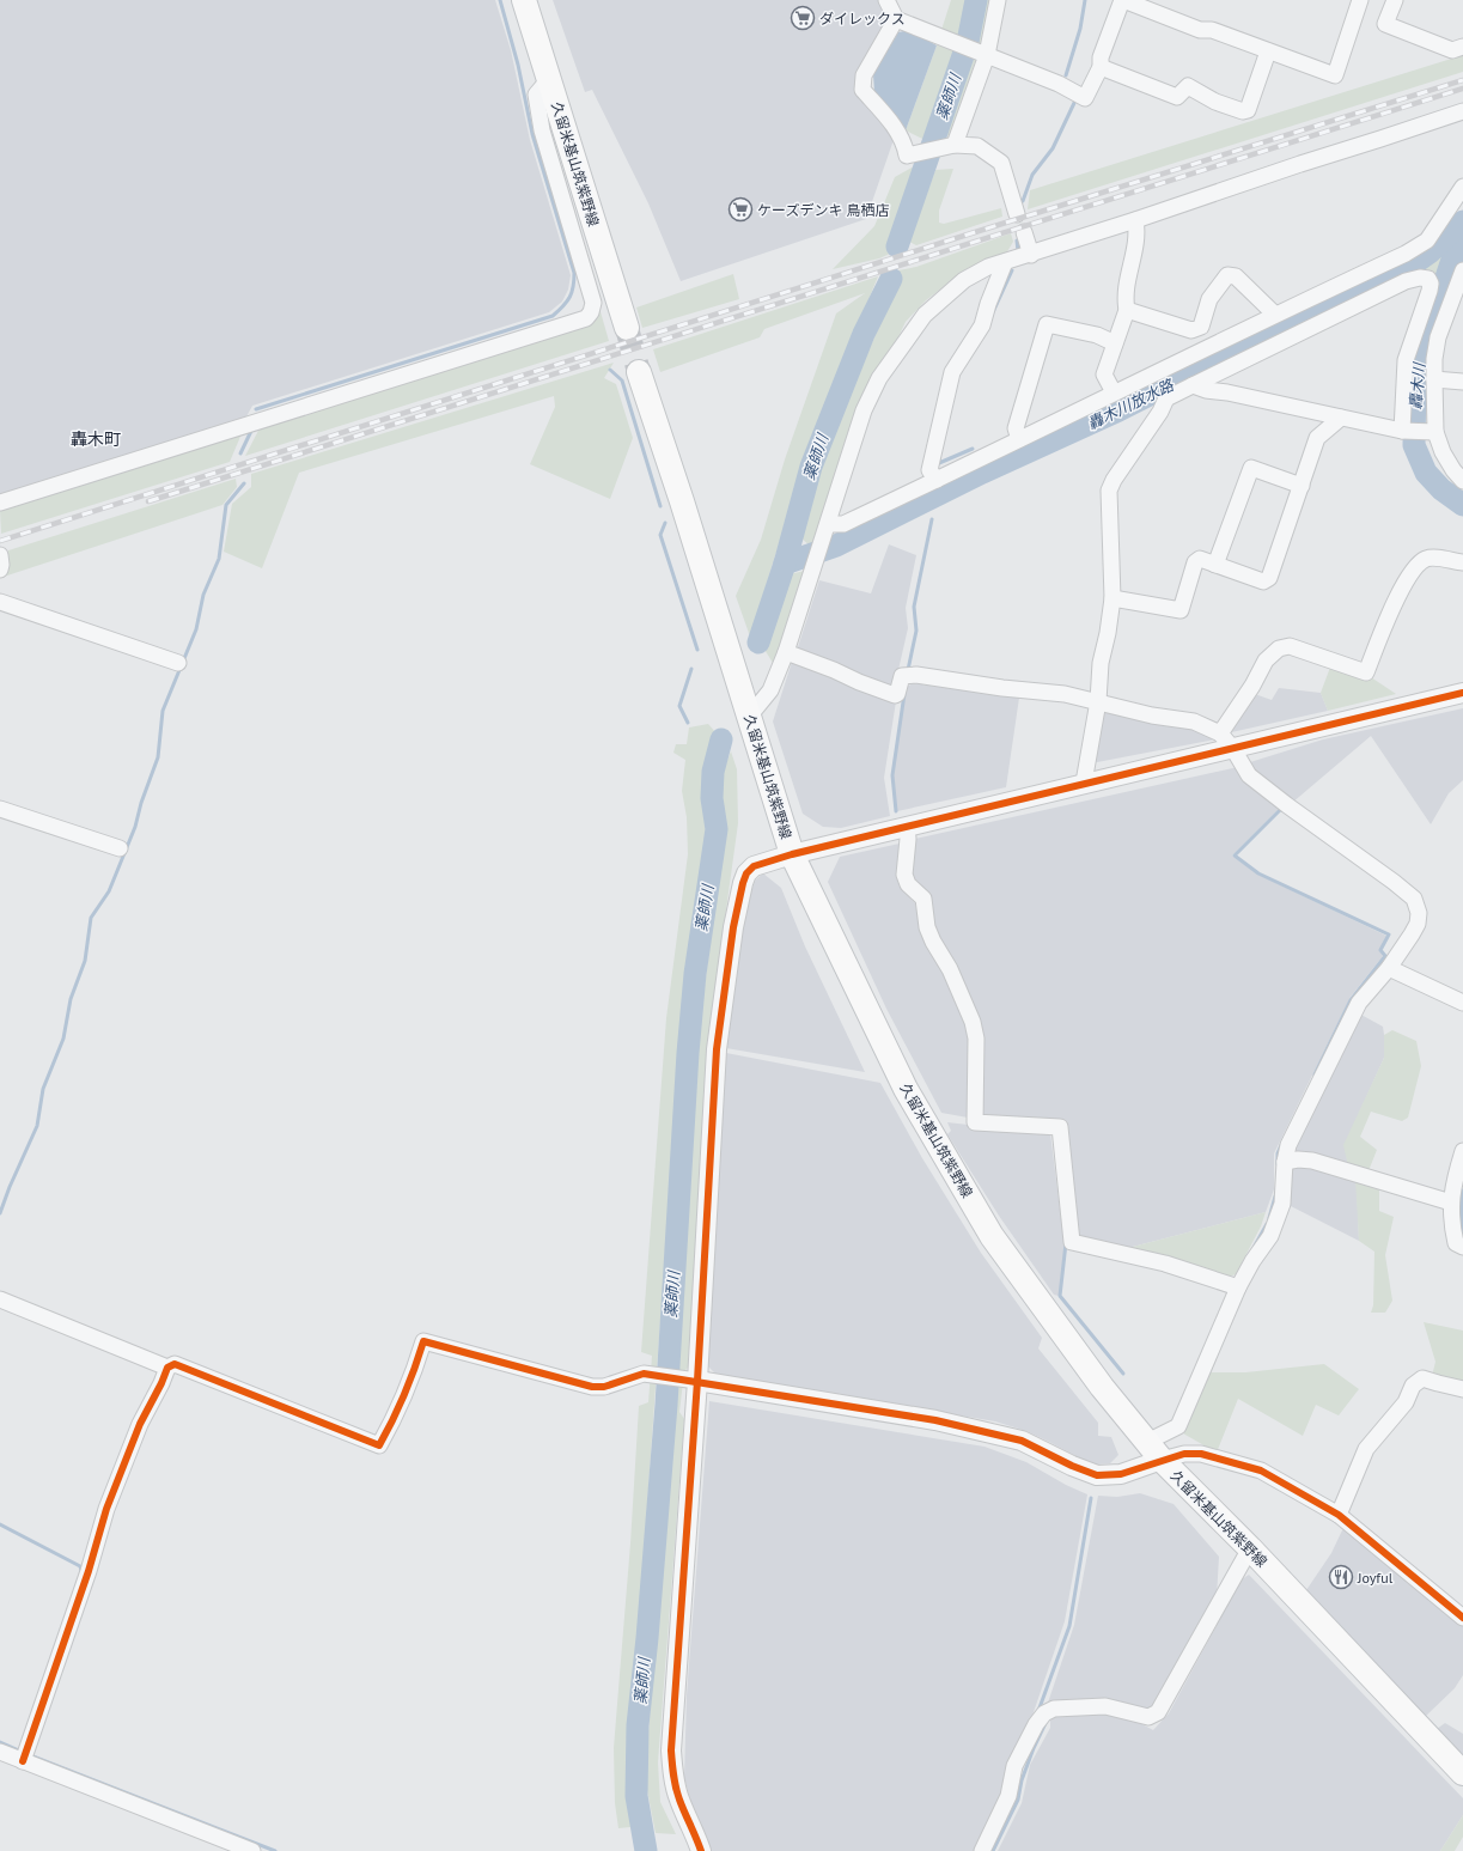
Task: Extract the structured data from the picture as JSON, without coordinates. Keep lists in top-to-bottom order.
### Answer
{
  "streets": {
    "main road": ["久留米基山筑紫野線"]
  },
  "districts": ["轟木町"],
  "water": ["薬師川", "轟木川", "轟木川放水路"],
  "places": {
    "supermarket": ["ダイレックス", "ケーズデンキ 鳥栖店"],
    "restaurant": ["Joyful"]
  }
}
